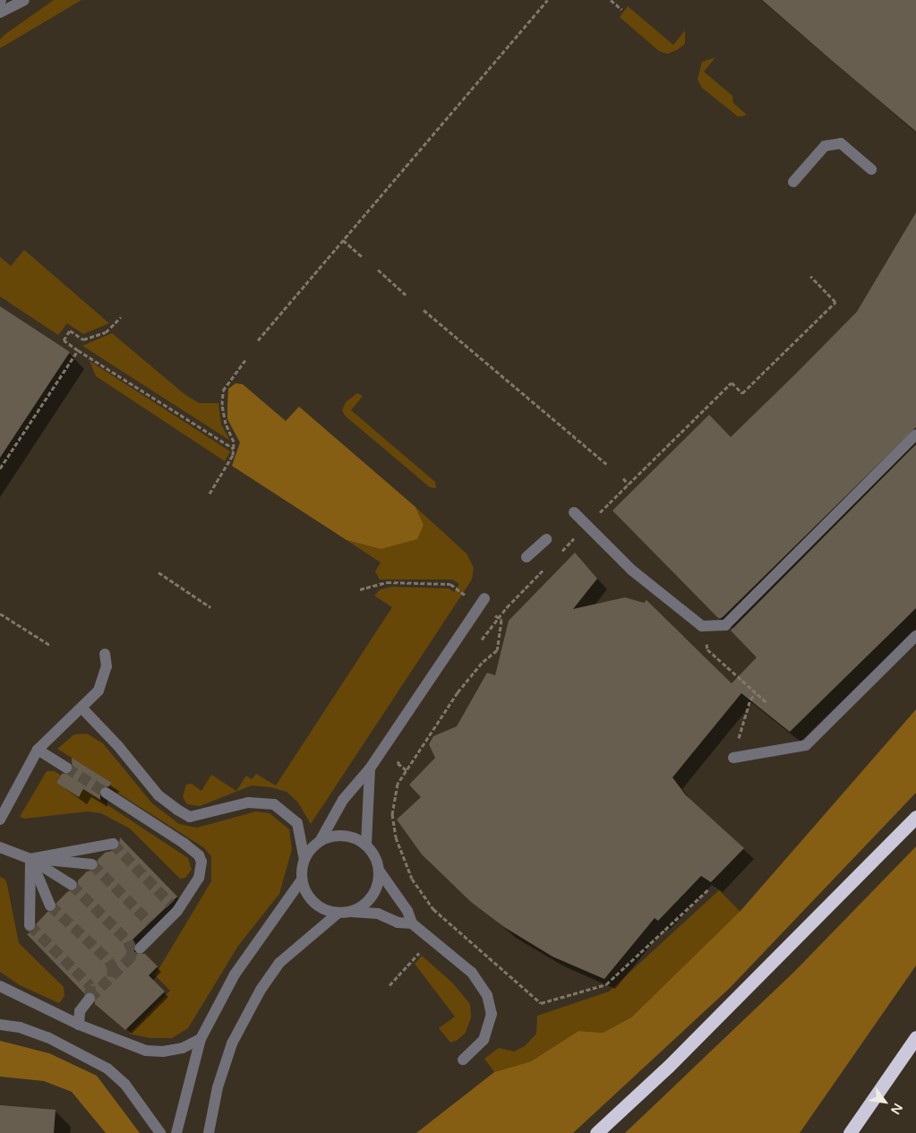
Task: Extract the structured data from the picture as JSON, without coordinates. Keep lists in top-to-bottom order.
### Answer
{
  "north": "bottom right"
}
